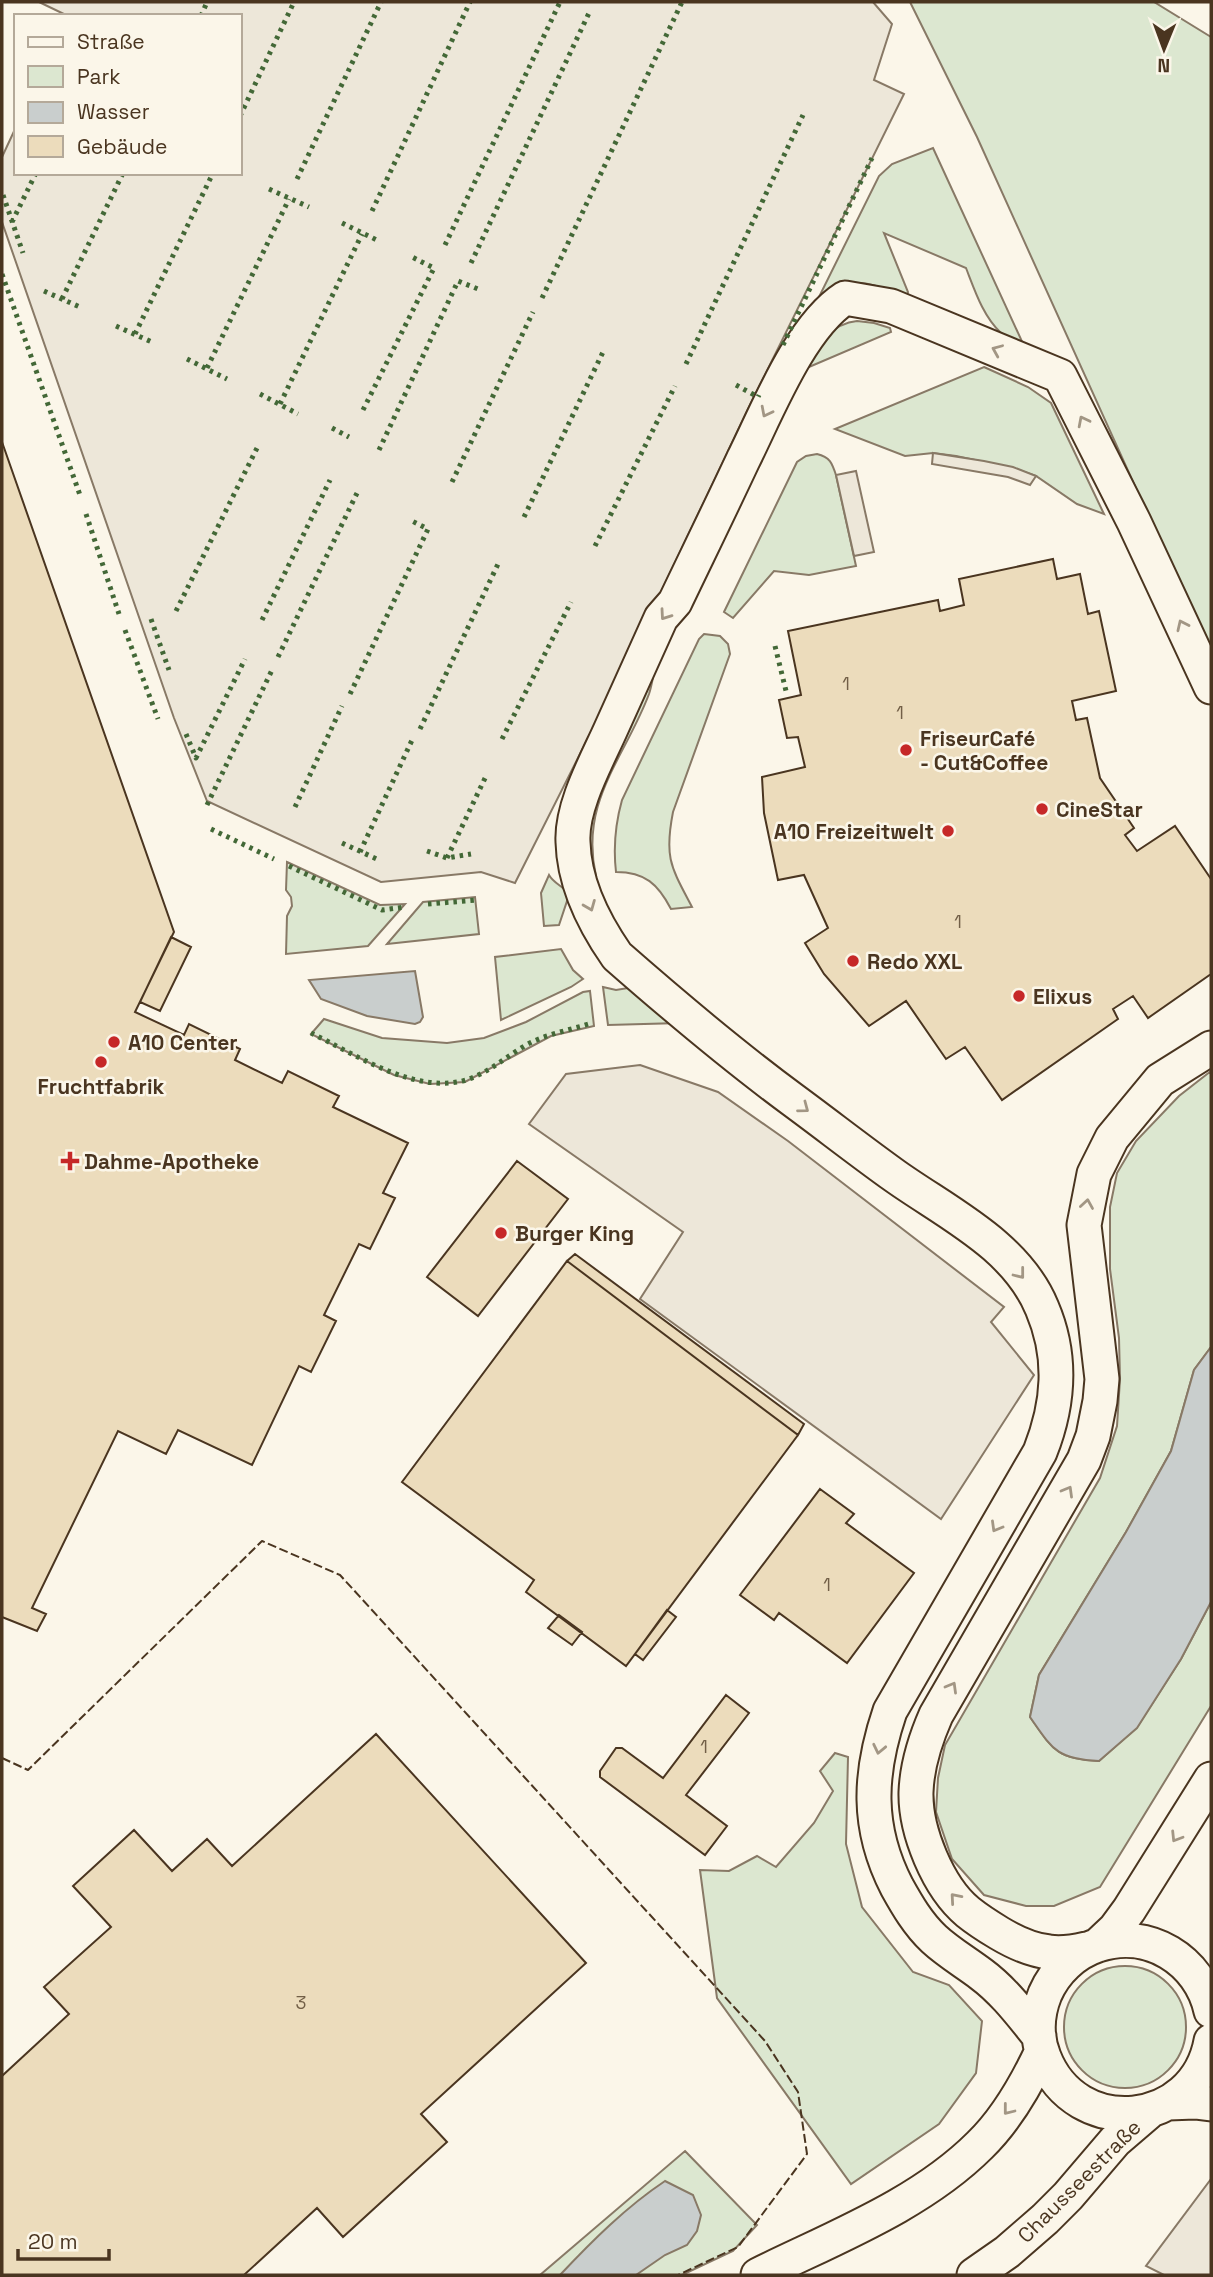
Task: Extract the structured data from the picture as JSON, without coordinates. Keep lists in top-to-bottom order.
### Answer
{
  "streets": {
    "street": ["Chausseestraße"]
  },
  "places": {
    "other": [
      "FriseurCafé - Cut&Coffee",
      "CineStar",
      "A10 Freizeitwelt",
      "Redo XXL",
      "Elixus",
      "A10 Center",
      "Fruchtfabrik",
      "Burger King"
    ],
    "health": ["Dahme-Apotheke"]
  },
  "house_numbers": [
    "1",
    "1",
    "1",
    "1",
    "1",
    "3"
  ],
  "legend": [
    "Straße",
    "Park",
    "Wasser",
    "Gebäude"
  ],
  "scale_bar": "20 m",
  "north": "bottom"
}
